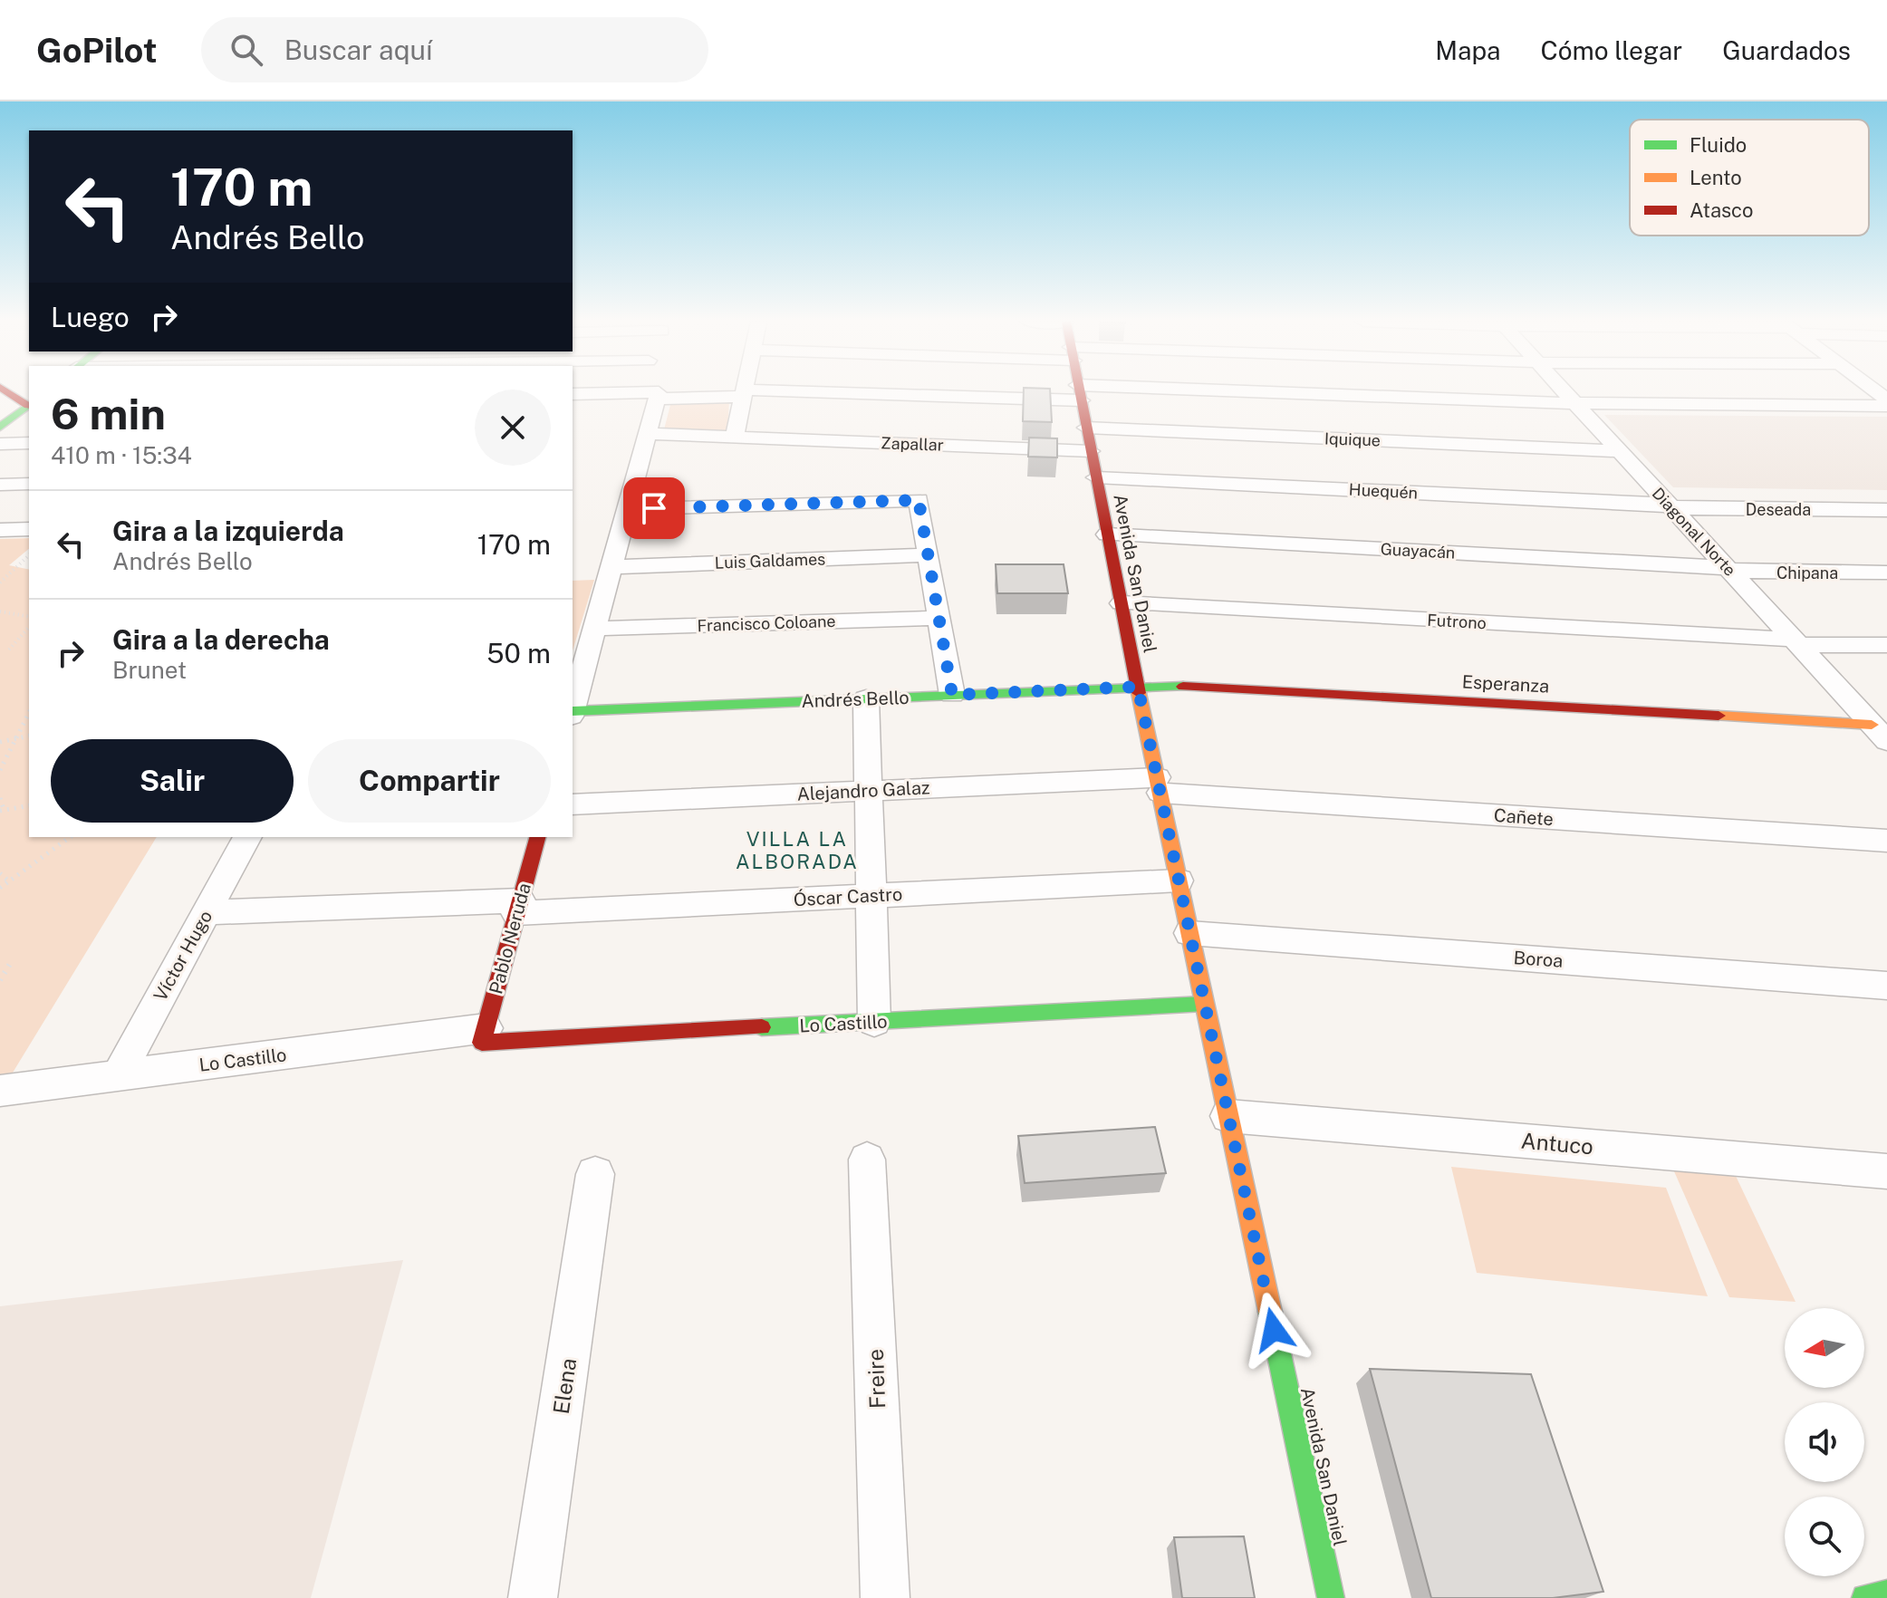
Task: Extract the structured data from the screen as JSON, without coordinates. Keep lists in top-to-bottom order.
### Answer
{
  "streets": {
    "street": [
      "Iquique",
      "Zapallar",
      "Huequén",
      "Deseada",
      "Diagonal Norte",
      "Guayacán",
      "Luis Galdames",
      "Chipana",
      "Avenida San Daniel",
      "Futrono",
      "Francisco Coloane",
      "Esperanza",
      "Andrés Bello",
      "Alejandro Galaz",
      "Cañete",
      "Óscar Castro",
      "Pablo Neruda",
      "Víctor Hugo",
      "Boroa",
      "Lo Castillo",
      "Antuco",
      "Freire",
      "Elena"
    ]
  },
  "crossings": [
    ["Iquique", "Diagonal Norte"],
    ["Iquique", "Avenida San Daniel"],
    ["Zapallar", "Avenida San Daniel"],
    ["Huequén", "Deseada"],
    ["Huequén", "Diagonal Norte"],
    ["Huequén", "Avenida San Daniel"],
    ["Deseada", "Diagonal Norte"],
    ["Diagonal Norte", "Guayacán"],
    ["Diagonal Norte", "Chipana"],
    ["Diagonal Norte", "Futrono"],
    ["Diagonal Norte", "Esperanza"],
    ["Guayacán", "Chipana"],
    ["Guayacán", "Avenida San Daniel"],
    ["Avenida San Daniel", "Futrono"],
    ["Avenida San Daniel", "Esperanza"],
    ["Avenida San Daniel", "Andrés Bello"],
    ["Avenida San Daniel", "Alejandro Galaz"],
    ["Avenida San Daniel", "Cañete"],
    ["Avenida San Daniel", "Óscar Castro"],
    ["Avenida San Daniel", "Boroa"],
    ["Avenida San Daniel", "Lo Castillo"],
    ["Avenida San Daniel", "Antuco"],
    ["Esperanza", "Andrés Bello"],
    ["Alejandro Galaz", "Cañete"],
    ["Óscar Castro", "Pablo Neruda"],
    ["Óscar Castro", "Víctor Hugo"],
    ["Pablo Neruda", "Lo Castillo"],
    ["Víctor Hugo", "Lo Castillo"]
  ],
  "districts": ["VILLA LA ALBORADA"],
  "legend": ["Fluido", "Lento", "Atasco"],
  "north": "left",
  "page": {
    "header": "GoPilot",
    "search": "Buscar aquí",
    "nav": ["Mapa", "Cómo llegar", "Guardados"],
    "turn": ["170 m", "Andrés Bello"],
    "then": "Luego",
    "heading": ["6 min", "410 m · 15:34"],
    "list": [
      {
        "name": "Gira a la izquierda",
        "note": "Andrés Bello",
        "value": "170 m"
      },
      {
        "name": "Gira a la derecha",
        "note": "Brunet",
        "value": "50 m"
      }
    ],
    "buttons": ["Salir", "Compartir"]
  }
}
